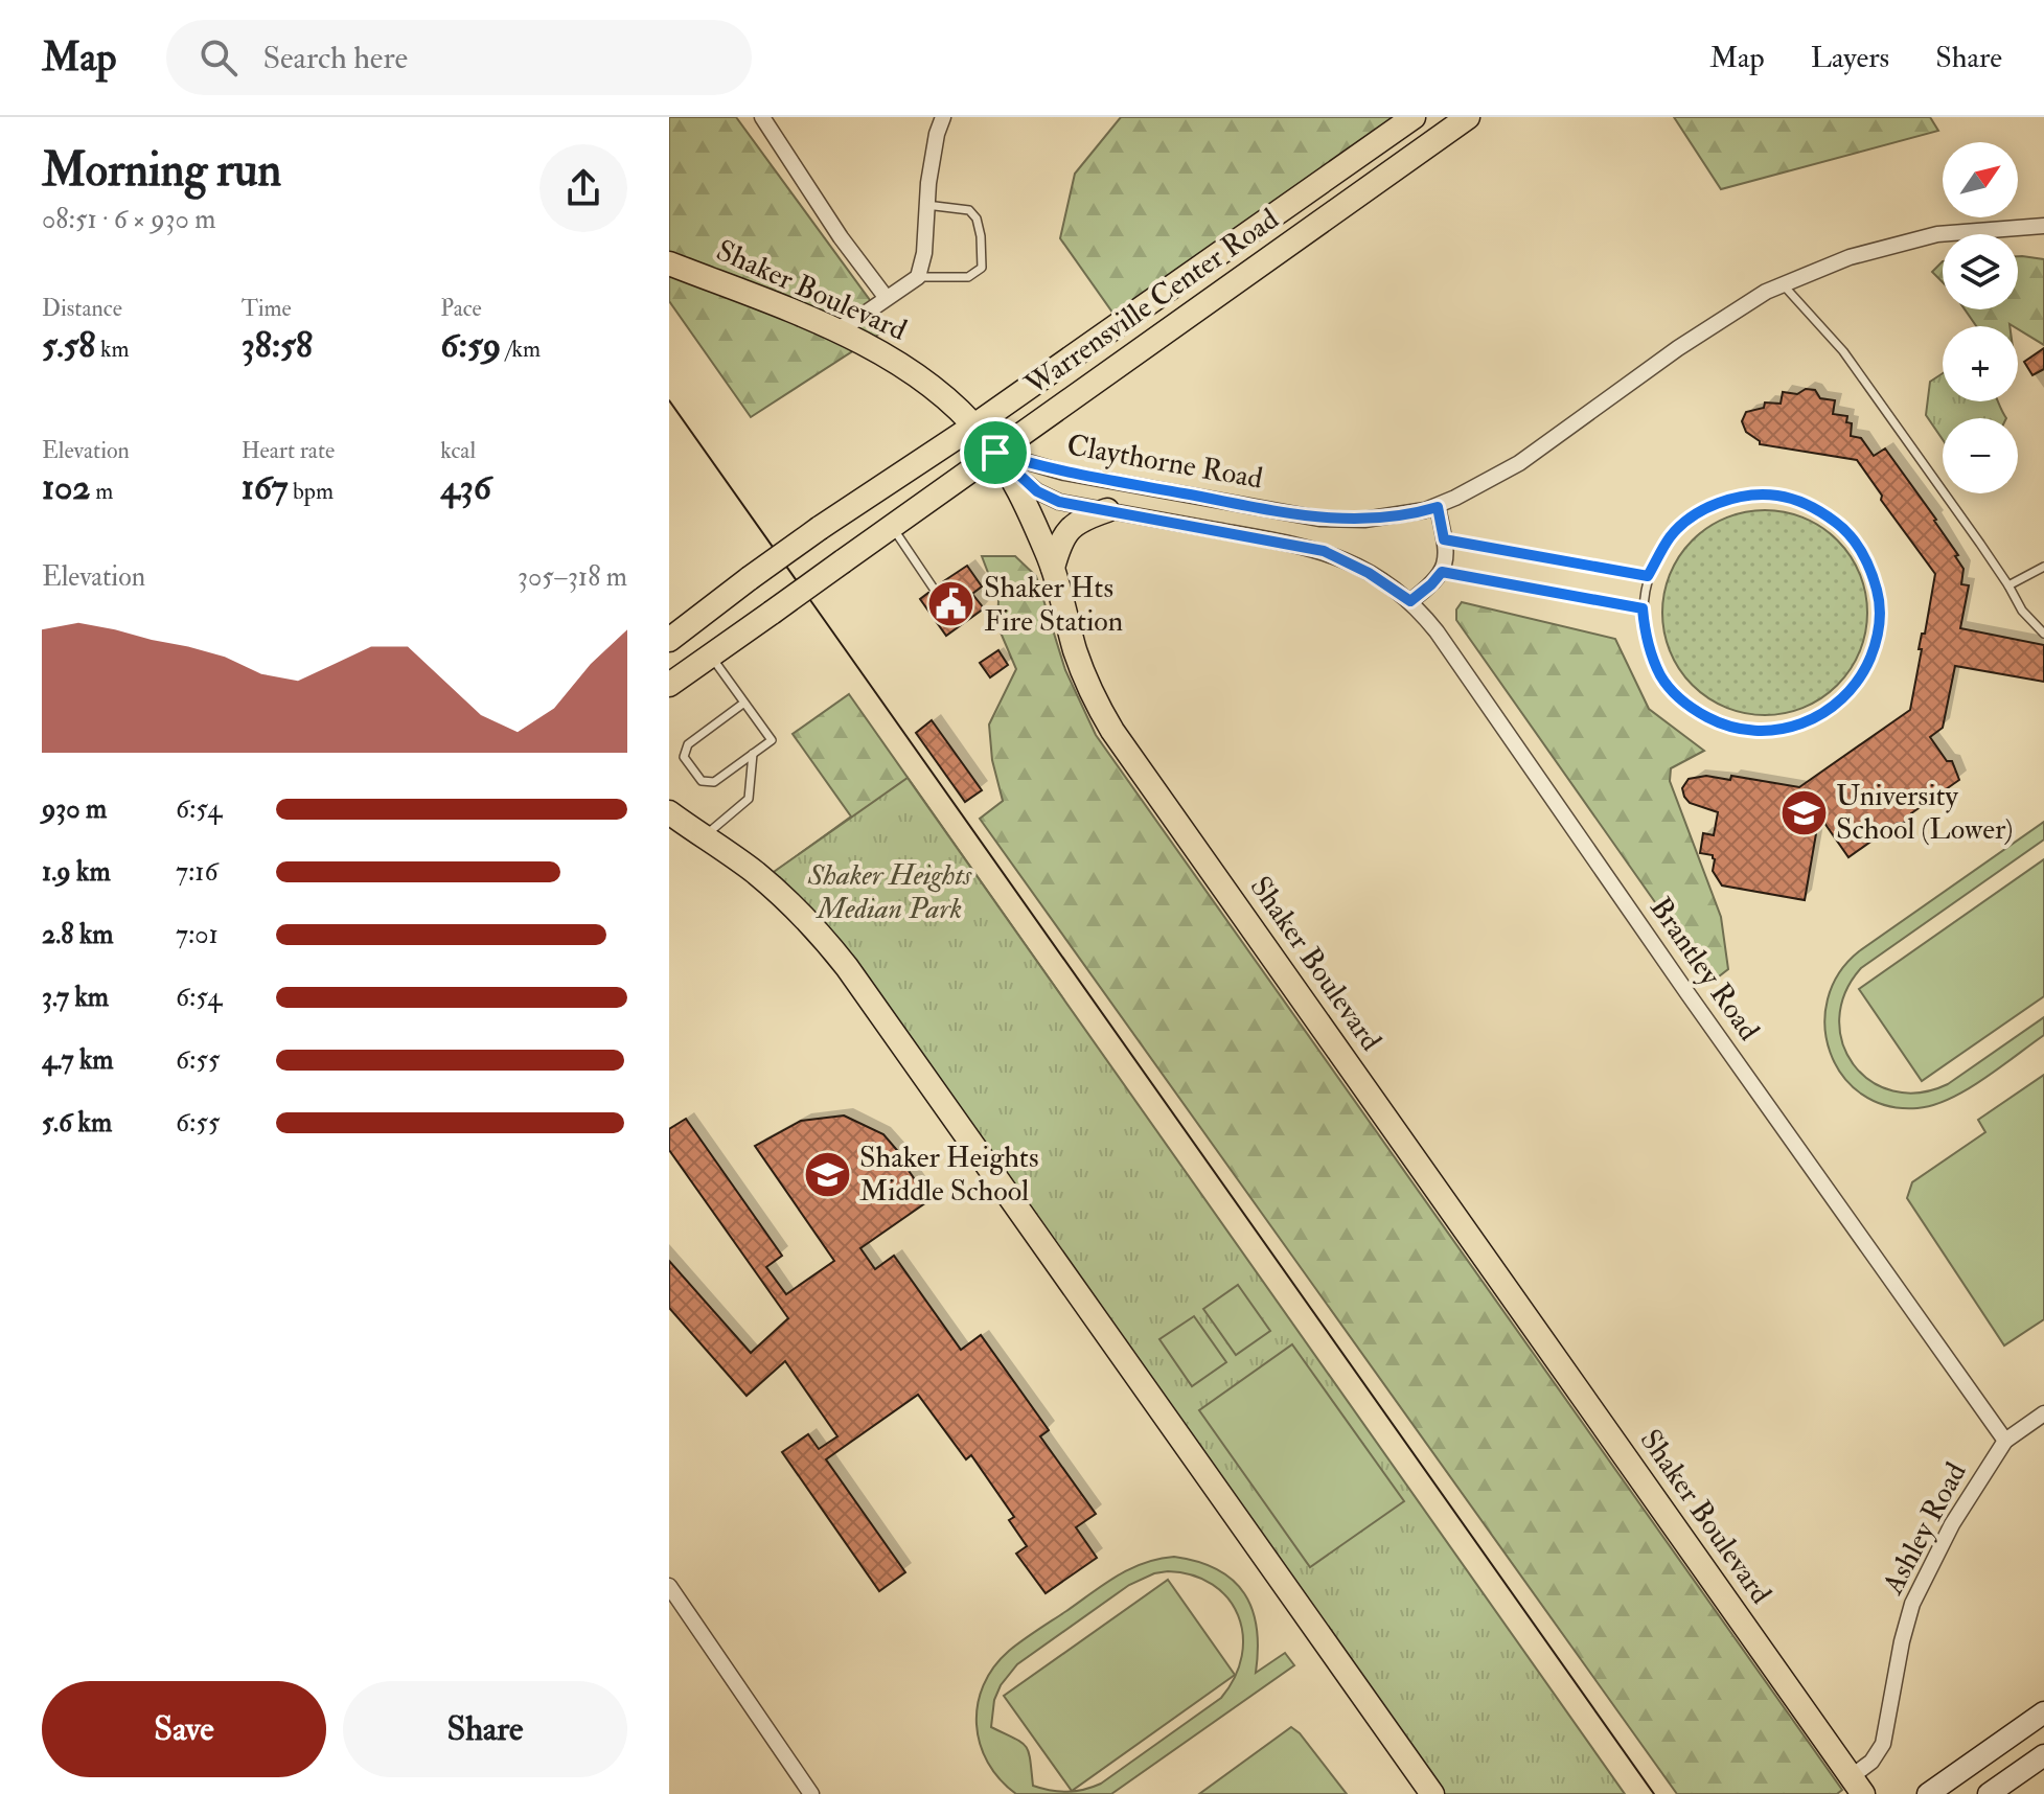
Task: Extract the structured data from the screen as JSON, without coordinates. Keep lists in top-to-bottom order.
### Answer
{
  "streets": {
    "main road": ["Shaker Boulevard", "Warrensville Center Road"],
    "street": ["Claythorne Road", "Brantley Road", "Ashley Road"]
  },
  "crossings": [
    ["Shaker Boulevard", "Warrensville Center Road"],
    ["Shaker Boulevard", "Claythorne Road"],
    ["Shaker Boulevard", "Ashley Road"],
    ["Warrensville Center Road", "Claythorne Road"],
    ["Claythorne Road", "Brantley Road"],
    ["Brantley Road", "Ashley Road"]
  ],
  "parks": ["Shaker Heights Median Park"],
  "places": {
    "public building": ["Shaker Hts Fire Station"],
    "school or university": ["University School (Lower)", "Shaker Heights Middle School"]
  },
  "north": "top right",
  "page": {
    "header": "Map",
    "search": "Search here",
    "nav": ["Map", "Layers", "Share"],
    "heading": ["Morning run", "08:51 · 6 × 930 m"],
    "map_buttons": ["+", "−"],
    "stats": [
      ["Distance", "5.58 km"],
      ["Time", "38:58"],
      ["Pace", "6:59 /km"],
      ["Elevation", "102 m"],
      ["Heart rate", "167 bpm"],
      ["kcal", "436"]
    ],
    "chart": ["Elevation", "305–318 m"],
    "list": [
      {
        "name": "930 m",
        "note": "6:54"
      },
      {
        "name": "1.9 km",
        "note": "7:16"
      },
      {
        "name": "2.8 km",
        "note": "7:01"
      },
      {
        "name": "3.7 km",
        "note": "6:54"
      },
      {
        "name": "4.7 km",
        "note": "6:55"
      },
      {
        "name": "5.6 km",
        "note": "6:55"
      }
    ],
    "buttons": ["Save", "Share"]
  }
}
